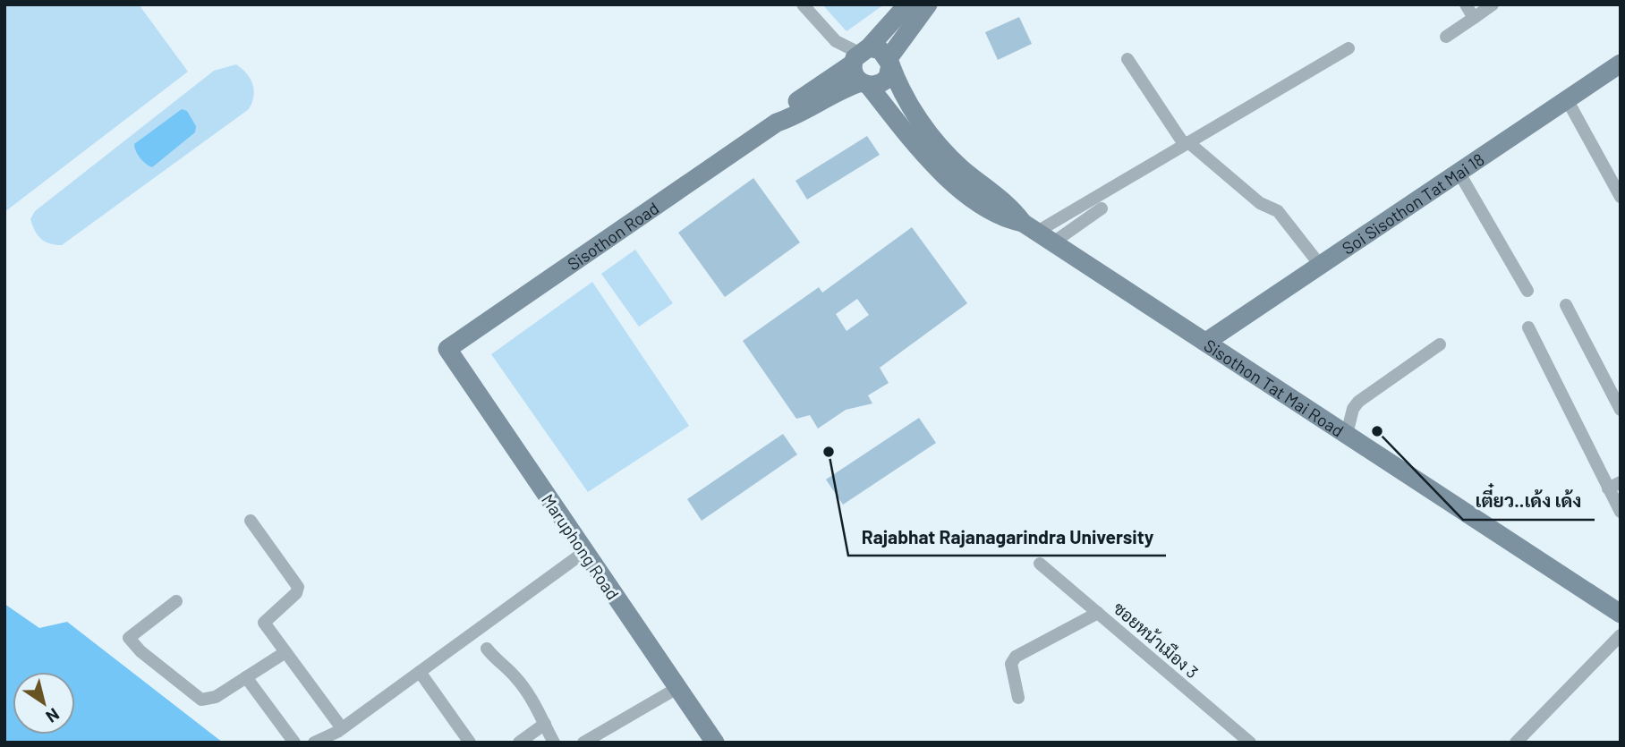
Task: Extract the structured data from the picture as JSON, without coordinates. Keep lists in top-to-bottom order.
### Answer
{
  "streets": {
    "street": [
      "Soi Sisothon Tat Mai 18",
      "Sisothon Road",
      "Sisothon Tat Mai Road",
      "Maruphong Road",
      "ซอยหน้าเมือง 3"
    ]
  },
  "crossings": [
    ["Soi Sisothon Tat Mai 18", "Sisothon Tat Mai Road"],
    ["Sisothon Road", "Sisothon Tat Mai Road"],
    ["Sisothon Road", "Maruphong Road"]
  ],
  "places": ["เตี๋ยว..เด้ง เด้ง", "Rajabhat Rajanagarindra University"],
  "north": "bottom right"
}
